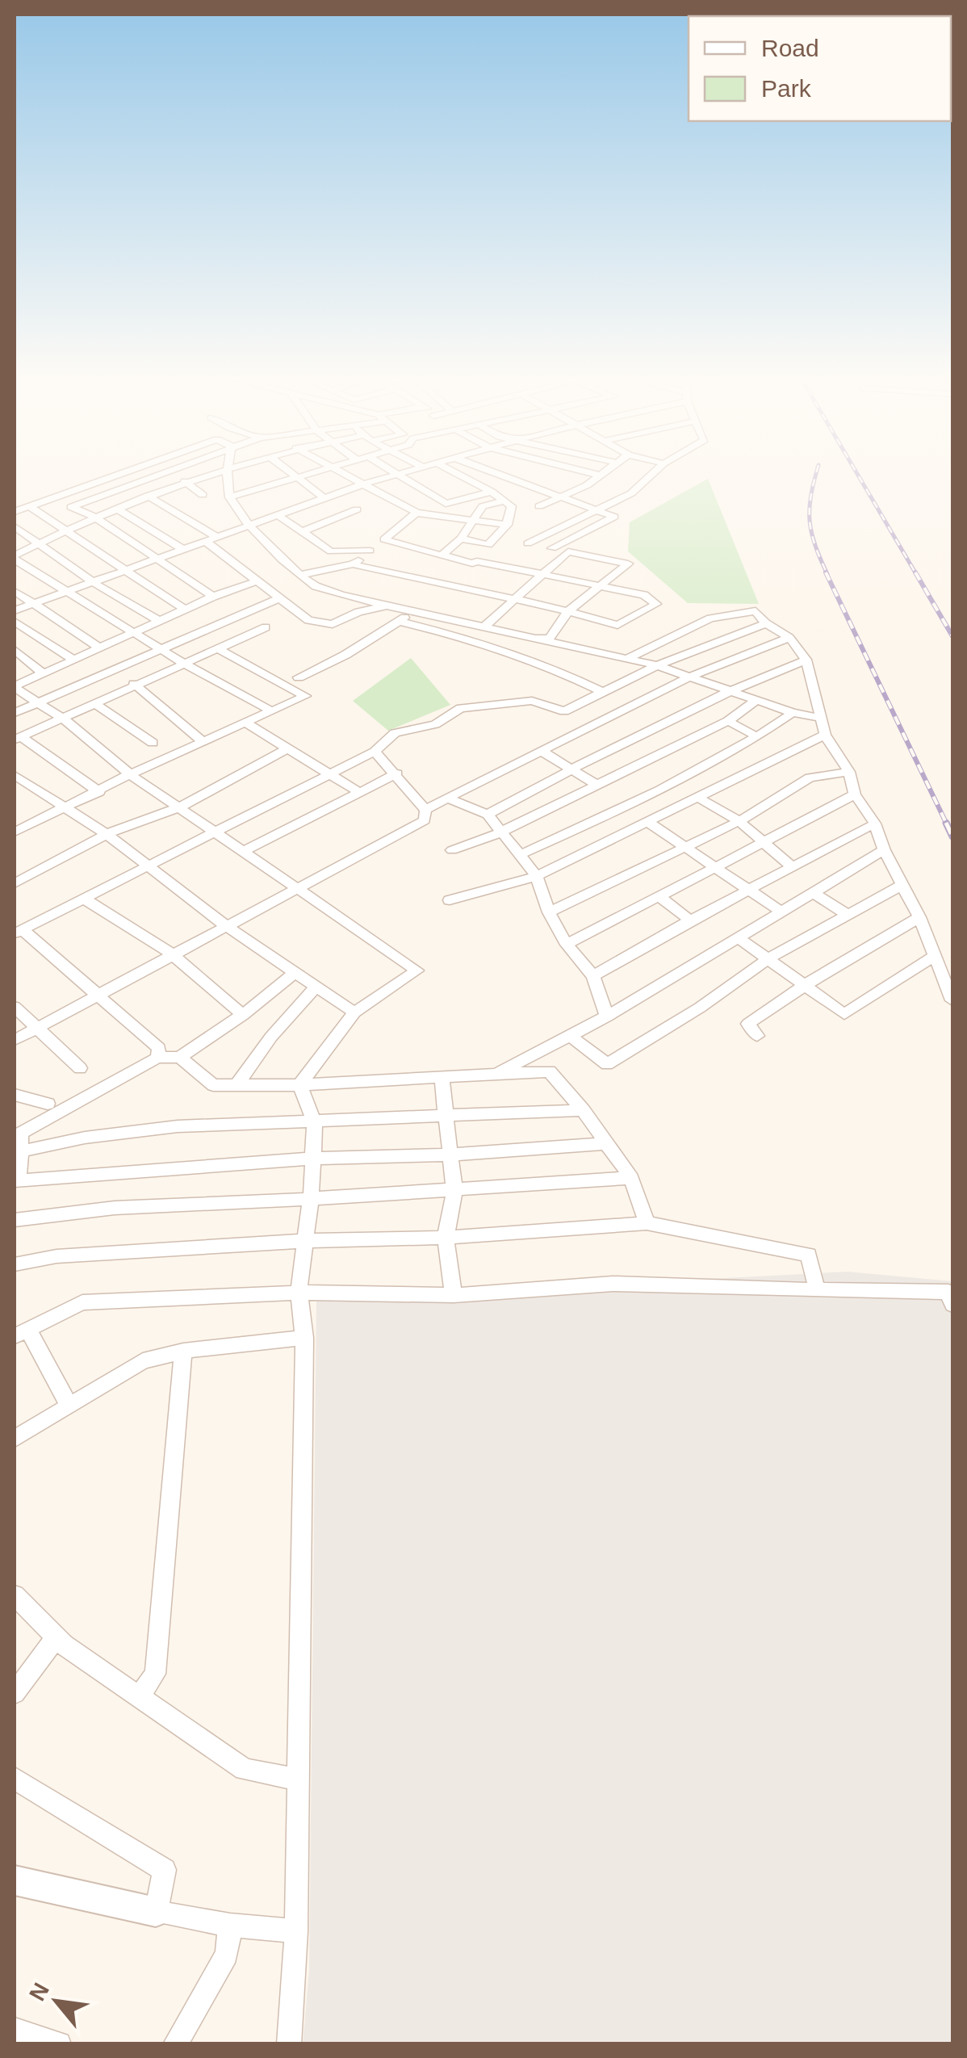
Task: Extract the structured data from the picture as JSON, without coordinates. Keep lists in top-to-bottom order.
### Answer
{
  "legend": ["Road", "Park"],
  "north": "top left"
}
